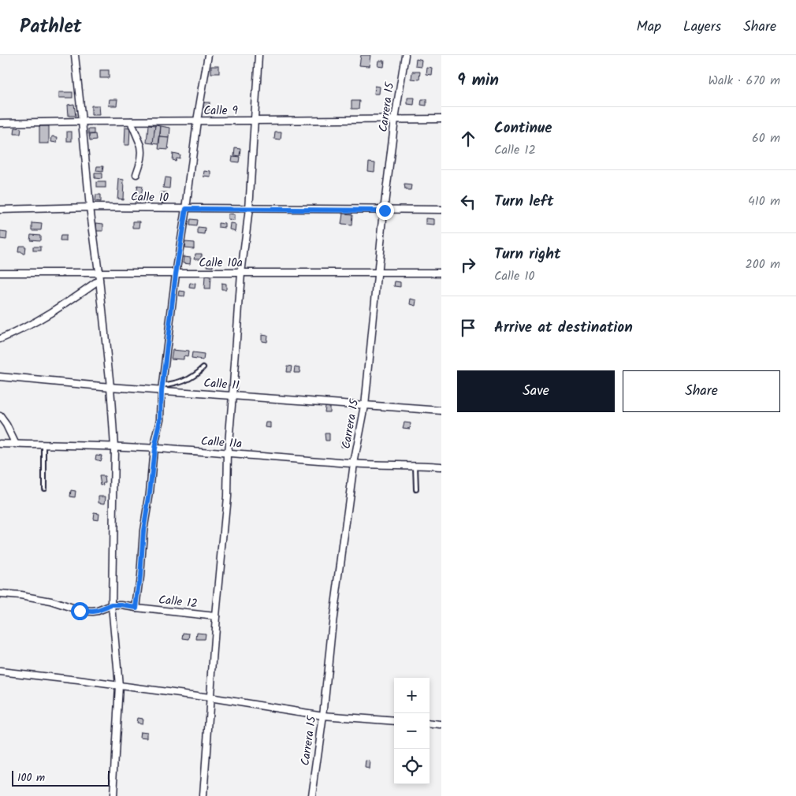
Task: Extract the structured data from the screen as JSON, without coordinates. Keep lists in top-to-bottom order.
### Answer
{
  "streets": {
    "street": [
      "Carrera 15",
      "Calle 9",
      "Calle 10",
      "Calle 10a",
      "Calle 11",
      "Calle 11a",
      "Calle 12"
    ]
  },
  "crossings": [
    ["Carrera 15", "Calle 9"],
    ["Carrera 15", "Calle 10"],
    ["Carrera 15", "Calle 10a"],
    ["Carrera 15", "Calle 11"],
    ["Carrera 15", "Calle 11a"]
  ],
  "scale_bar": "100 m",
  "page": {
    "header": "Pathlet",
    "nav": ["Map", "Layers", "Share"],
    "heading": ["9 min", "Walk · 670 m"],
    "list": [
      ["Continue", "Calle 12", "60 m"],
      ["Turn left", "410 m"],
      ["Turn right", "Calle 10", "200 m"],
      "Arrive at destination"
    ],
    "buttons": ["Save", "Share"],
    "map_buttons": ["+", "−"],
    "scale": "100 m"
  }
}
